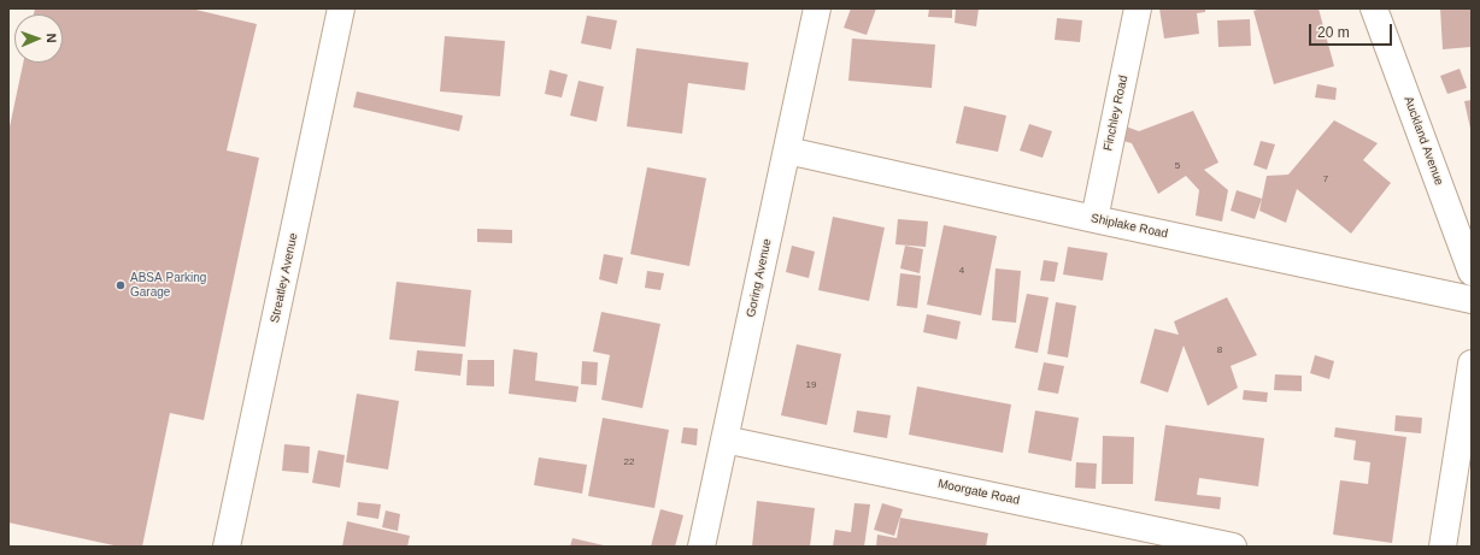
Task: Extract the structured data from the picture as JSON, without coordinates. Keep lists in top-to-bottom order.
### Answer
{
  "streets": {
    "street": [
      "Finchley Road",
      "Auckland Avenue",
      "Shiplake Road",
      "Streatley Avenue",
      "Goring Avenue",
      "Moorgate Road"
    ]
  },
  "crossings": [
    ["Finchley Road", "Shiplake Road"],
    ["Shiplake Road", "Goring Avenue"],
    ["Goring Avenue", "Moorgate Road"]
  ],
  "places": ["ABSA Parking Garage"],
  "house_numbers": [
    "5",
    "7",
    "4",
    "8",
    "19",
    "22"
  ],
  "scale_bar": "20 m",
  "north": "right"
}
